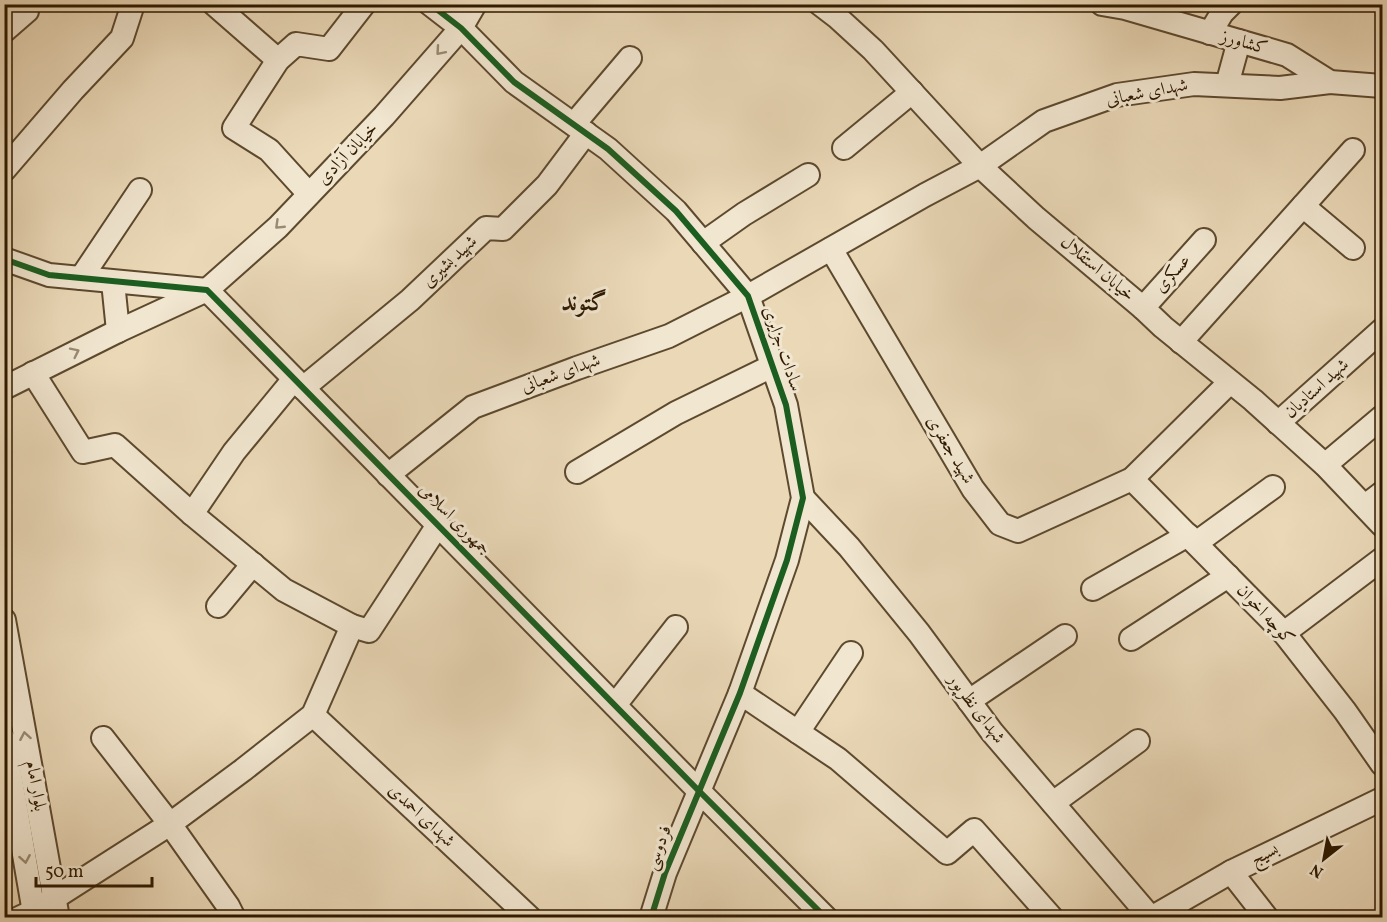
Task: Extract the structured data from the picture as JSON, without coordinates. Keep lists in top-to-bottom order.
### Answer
{
  "streets": {
    "street": [
      "کشاورز",
      "شهدای شعبانی",
      "خیابان آزادی",
      "شهید بشیری",
      "خیابان استقلال",
      "عسکری",
      "سادات جزایری",
      "شهید استادیان",
      "شهید جعفری",
      "جمهوری اسلامی",
      "کوچه اخوان",
      "شهدای نظرپور",
      "بلوار امام",
      "شهدای احمدی",
      "فردوسی",
      "بسیج"
    ]
  },
  "crossings": [
    ["کشاورز", "شهدای شعبانی"],
    ["شهدای شعبانی", "خیابان استقلال"],
    ["شهدای شعبانی", "سادات جزایری"],
    ["شهدای شعبانی", "شهید جعفری"],
    ["شهدای شعبانی", "جمهوری اسلامی"],
    ["خیابان آزادی", "سادات جزایری"],
    ["خیابان آزادی", "جمهوری اسلامی"],
    ["شهید بشیری", "سادات جزایری"],
    ["شهید بشیری", "جمهوری اسلامی"],
    ["خیابان استقلال", "عسکری"],
    ["خیابان استقلال", "شهید استادیان"],
    ["سادات جزایری", "جمهوری اسلامی"],
    ["سادات جزایری", "شهدای نظرپور"],
    ["سادات جزایری", "فردوسی"],
    ["شهید جعفری", "کوچه اخوان"],
    ["جمهوری اسلامی", "فردوسی"],
    ["شهدای نظرپور", "بسیج"]
  ],
  "one_way": ["خیابان آزادی"],
  "districts": ["گتوند"],
  "scale_bar": "50 m",
  "north": "bottom left"
}
